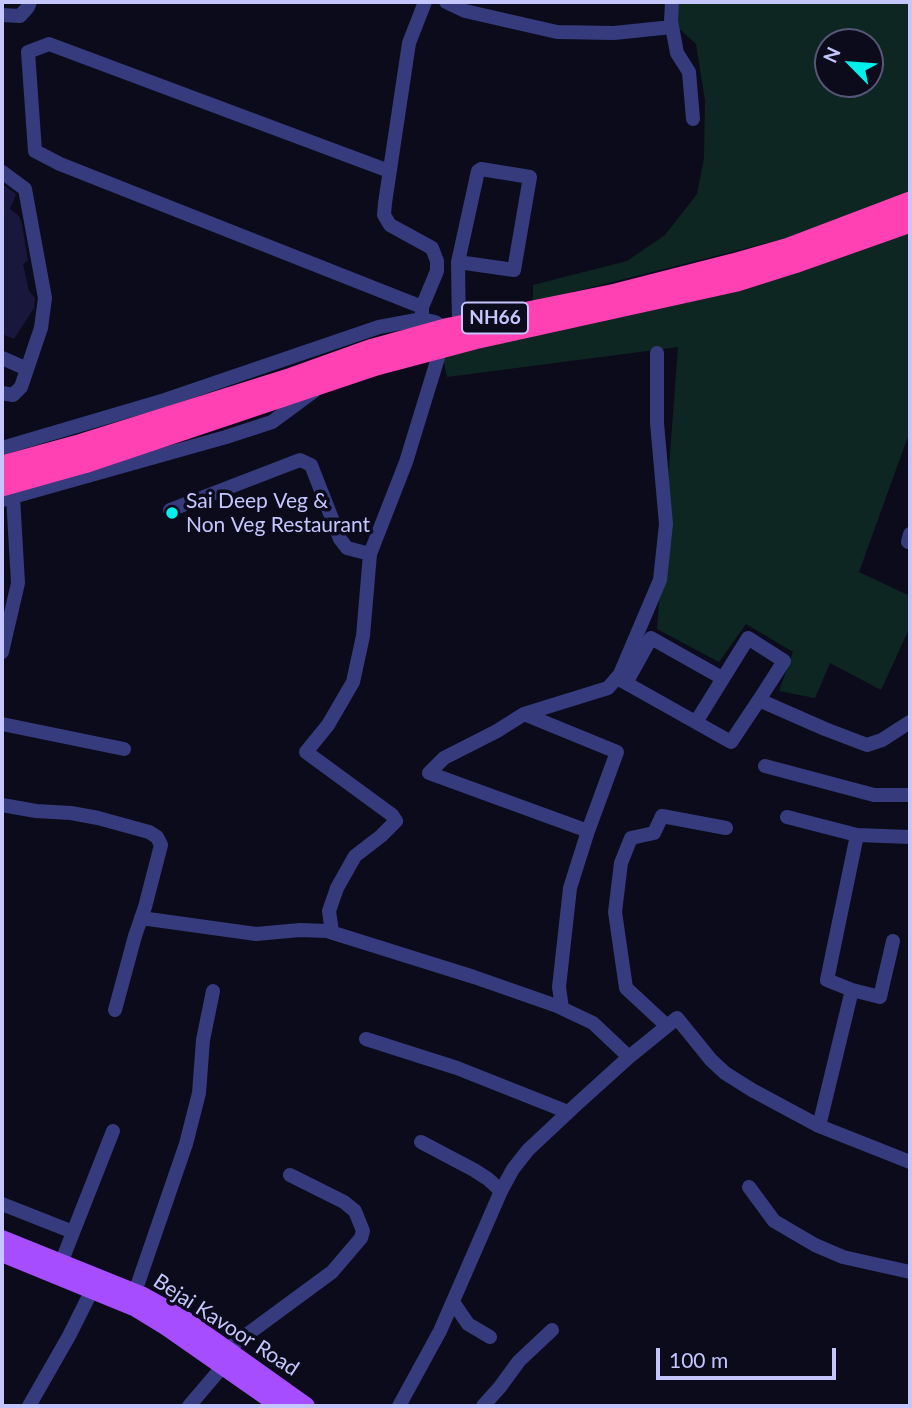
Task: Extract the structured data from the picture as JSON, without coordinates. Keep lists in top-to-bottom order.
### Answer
{
  "streets": {
    "highway": ["NH66"],
    "main road": ["Bejai Kavoor Road"]
  },
  "places": ["Sai Deep Veg & Non Veg Restaurant"],
  "scale_bar": "100 m",
  "north": "top left"
}
